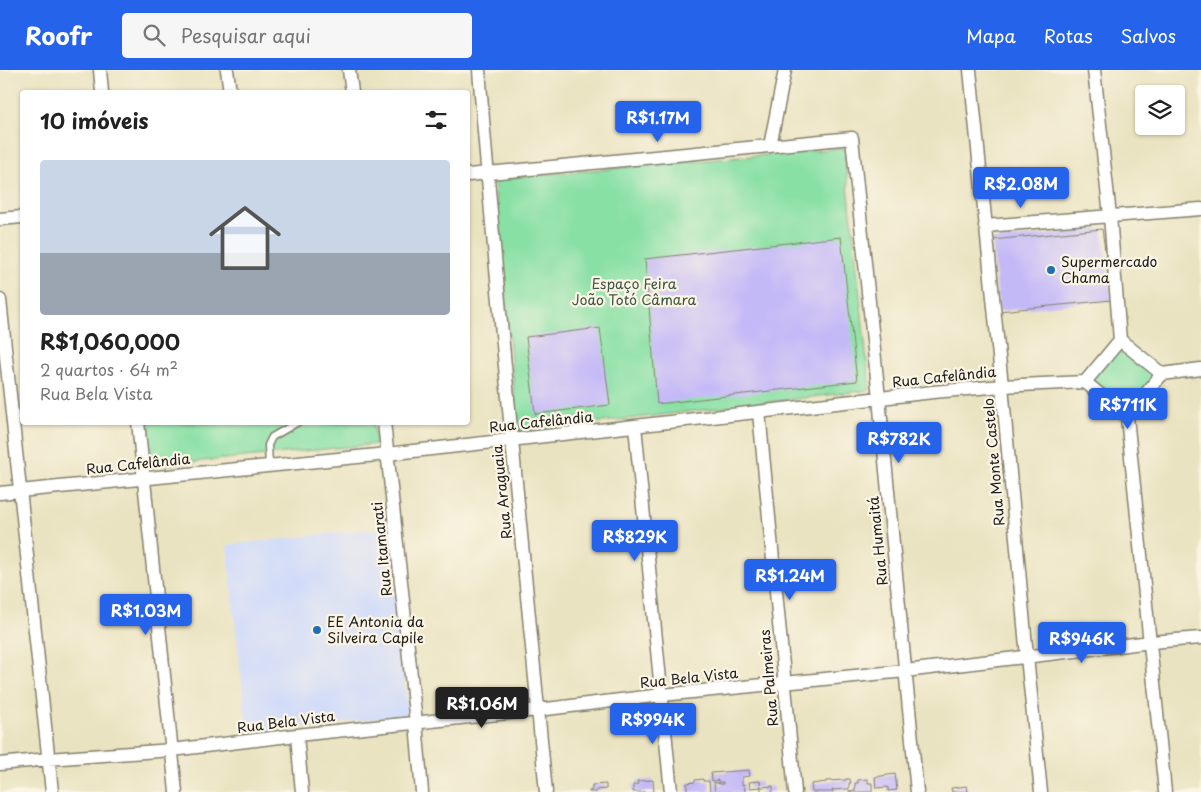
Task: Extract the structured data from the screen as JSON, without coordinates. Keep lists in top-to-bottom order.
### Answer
{
  "streets": {
    "street": [
      "Rua Cafelândia",
      "Rua Monte Castelo",
      "Rua Araguaia",
      "Rua Humaitá",
      "Rua Itamarati",
      "Rua Bela Vista",
      "Rua Palmeiras"
    ]
  },
  "crossings": [
    ["Rua Cafelândia", "Rua Monte Castelo"],
    ["Rua Cafelândia", "Rua Araguaia"],
    ["Rua Cafelândia", "Rua Humaitá"],
    ["Rua Cafelândia", "Rua Itamarati"],
    ["Rua Cafelândia", "Rua Palmeiras"],
    ["Rua Monte Castelo", "Rua Bela Vista"],
    ["Rua Araguaia", "Rua Bela Vista"],
    ["Rua Humaitá", "Rua Bela Vista"],
    ["Rua Itamarati", "Rua Bela Vista"],
    ["Rua Bela Vista", "Rua Palmeiras"]
  ],
  "parks": ["Espaço Feira João Totó Câmara"],
  "places": ["Supermercado Chama", "EE Antonia da Silveira Capile"],
  "page": {
    "header": "Roofr",
    "search": "Pesquisar aqui",
    "nav": ["Mapa", "Rotas", "Salvos"],
    "heading": "10 imóveis",
    "price": [
      "R$1.17M",
      "R$2.08M",
      "R$711K",
      "R$782K",
      "R$829K",
      "R$1.24M",
      "R$1.03M",
      "R$946K",
      "R$1.06M",
      "R$994K"
    ],
    "list": [
      {
        "name": "R$1,060,000",
        "note": "2 quartos · 64 m² · Rua Bela Vista"
      }
    ]
  }
}
